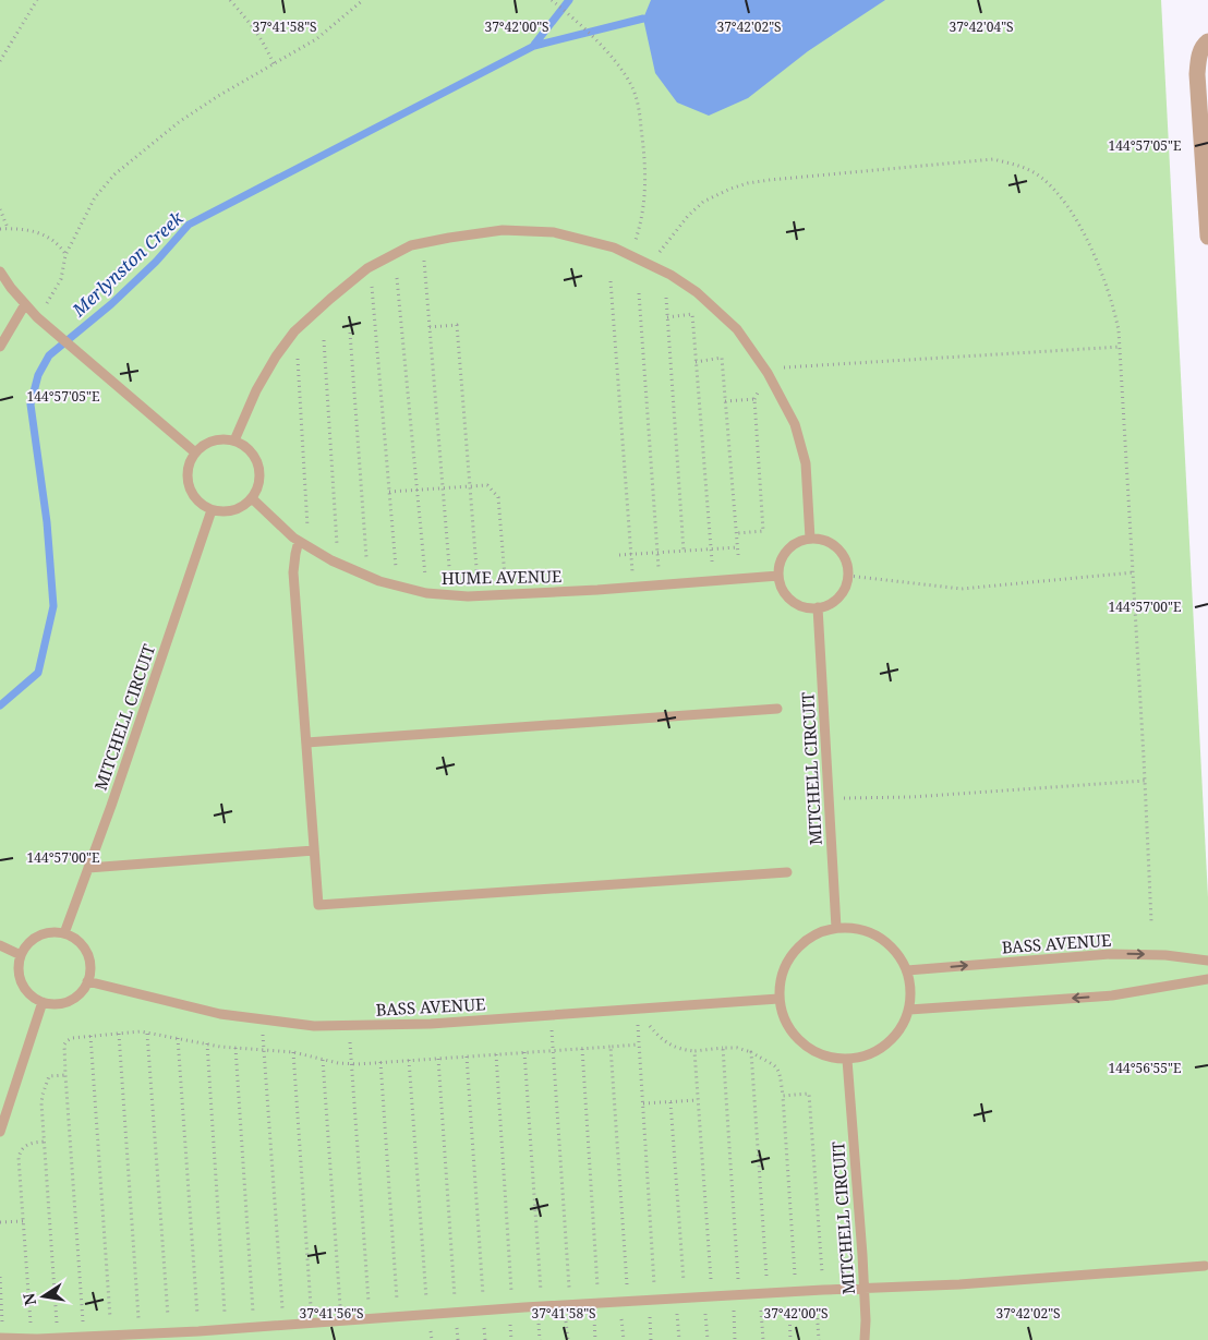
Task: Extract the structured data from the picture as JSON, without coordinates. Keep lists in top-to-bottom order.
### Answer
{
  "streets": {
    "lane": ["HUME AVENUE", "MITCHELL CIRCUIT", "BASS AVENUE"]
  },
  "crossings": [
    ["HUME AVENUE", "MITCHELL CIRCUIT"],
    ["MITCHELL CIRCUIT", "BASS AVENUE"]
  ],
  "water": ["Merlynston Creek"],
  "north": "left",
  "coordinates": [
    "37°41'58\"S",
    "37°42'00\"S",
    "37°42'02\"S",
    "37°42'04\"S",
    "144°57'05\"E",
    "144°57'00\"E",
    "144°56'55\"E",
    "37°41'56\"S"
  ]
}
